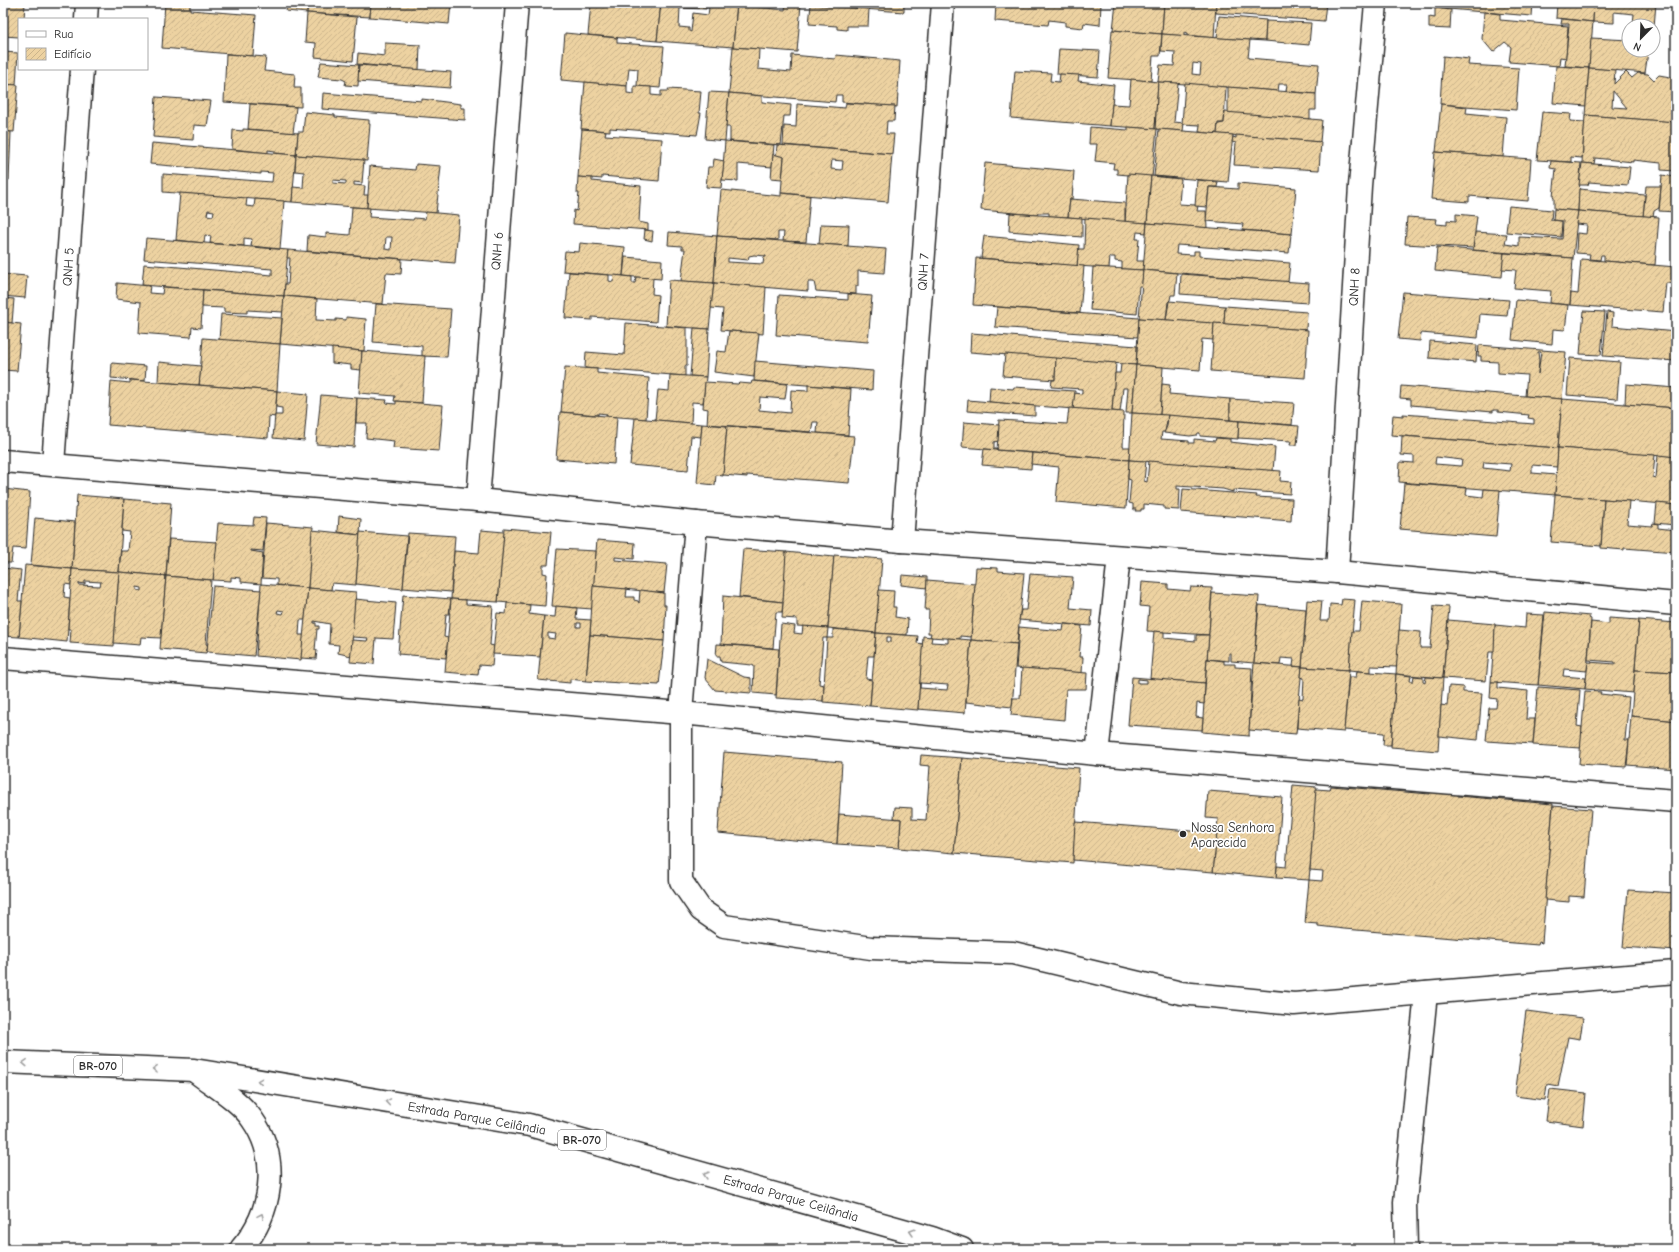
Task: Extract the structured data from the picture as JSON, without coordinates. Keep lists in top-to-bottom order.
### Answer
{
  "streets": {
    "main road": [
      "QNH 6",
      "QNH 5",
      "QNH 7",
      "QNH 8",
      "BR-070",
      "Estrada Parque Ceilândia"
    ]
  },
  "one_way": ["Estrada Parque Ceilândia"],
  "places": ["Nossa Senhora Aparecida"],
  "legend": ["Rua", "Edifício"],
  "north": "bottom left"
}
